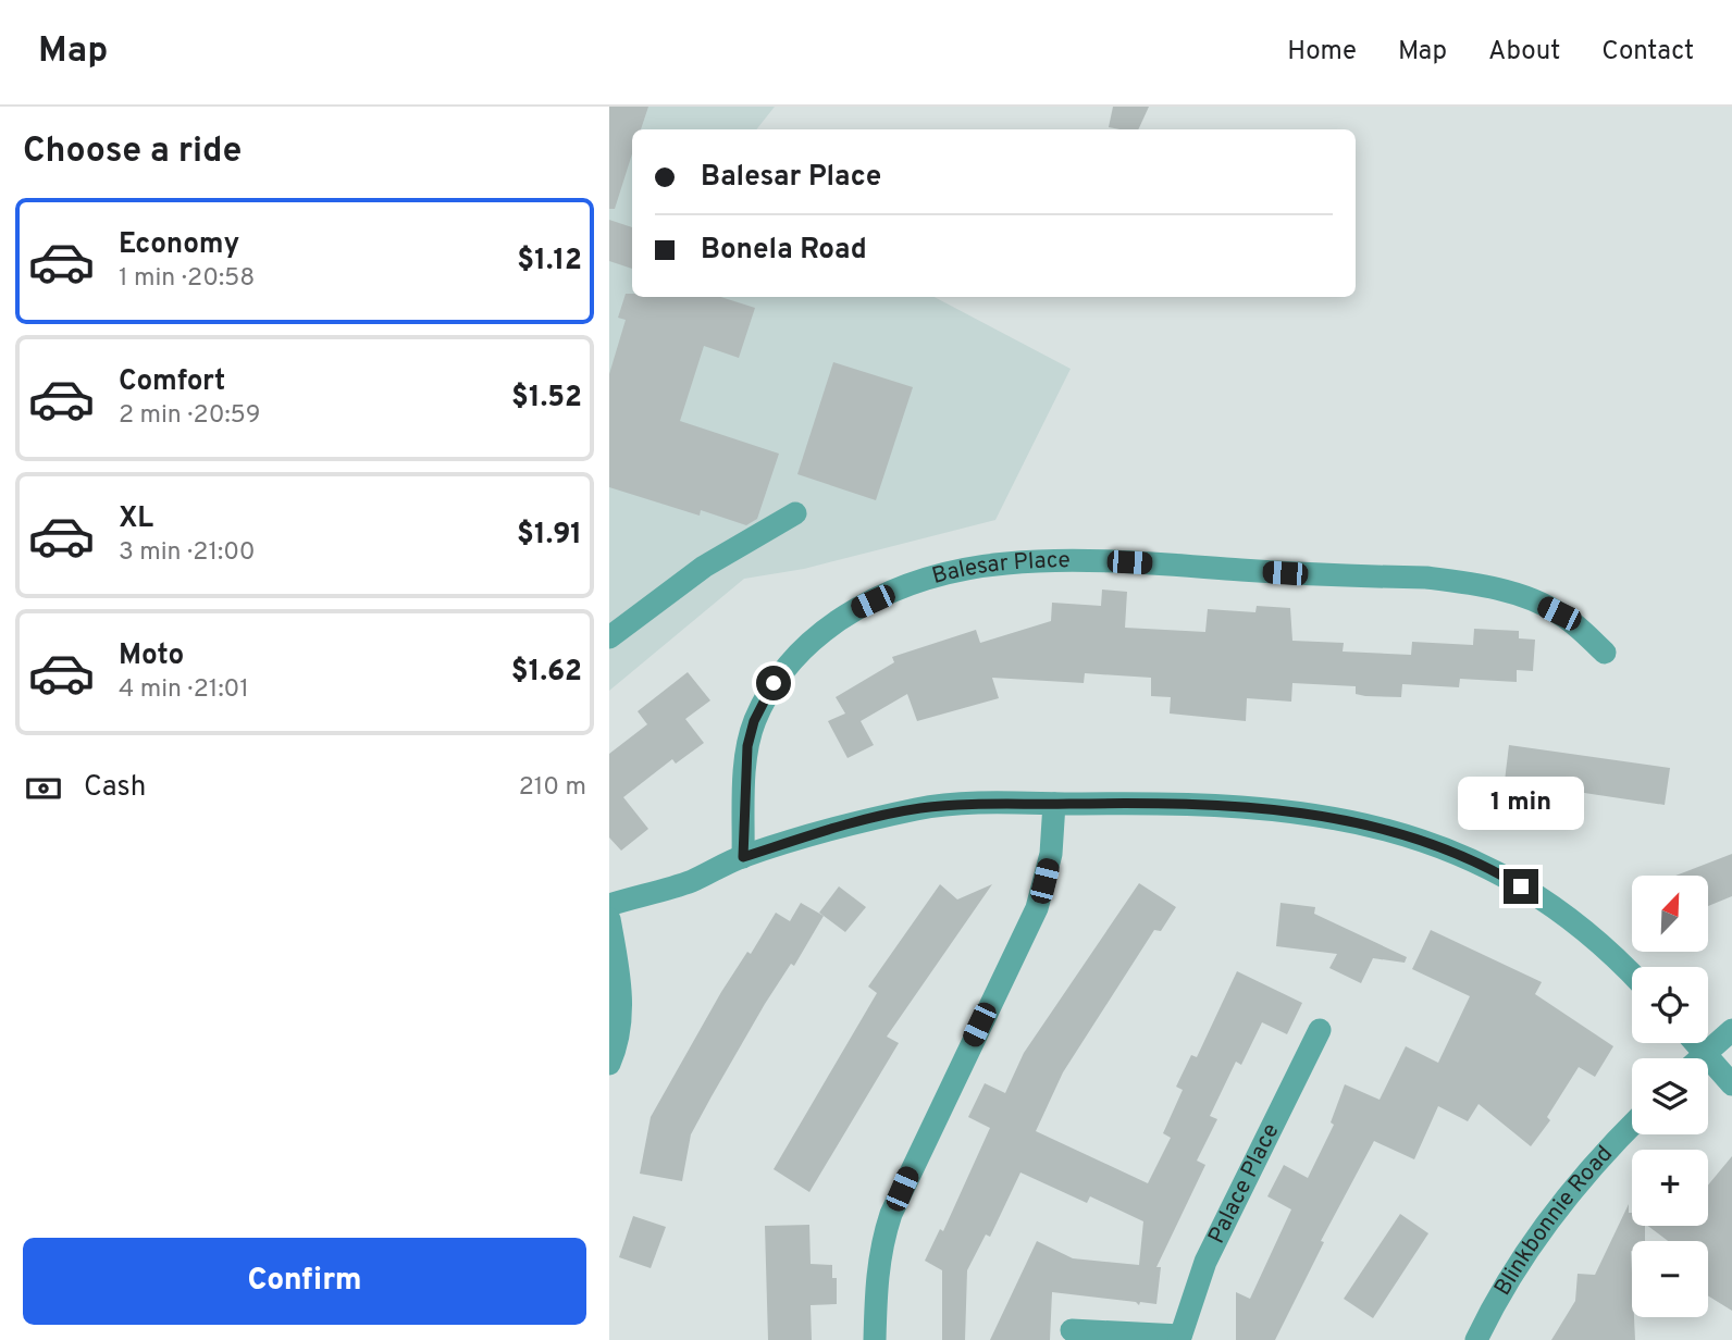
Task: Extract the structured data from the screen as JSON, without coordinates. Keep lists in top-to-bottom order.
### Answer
{
  "streets": {
    "street": ["Balesar Place", "Palace Place", "Blinkbonnie Road"]
  },
  "north": "top right",
  "page": {
    "header": "Map",
    "nav": [
      "Home",
      "Map",
      "About",
      "Contact"
    ],
    "heading": "Choose a ride",
    "banner": ["Balesar Place", "Bonela Road"],
    "list": [
      {
        "name": "Economy",
        "note": "1 min · 20:58",
        "value": "$1.12"
      },
      {
        "name": "Comfort",
        "note": "2 min · 20:59",
        "value": "$1.52"
      },
      {
        "name": "XL",
        "note": "3 min · 21:00",
        "value": "$1.91"
      },
      {
        "name": "Moto",
        "note": "4 min · 21:01",
        "value": "$1.62"
      }
    ],
    "pay": ["Cash", "210 m"],
    "bubble": "1 min",
    "map_buttons": ["+", "−"],
    "buttons": "Confirm"
  }
}
